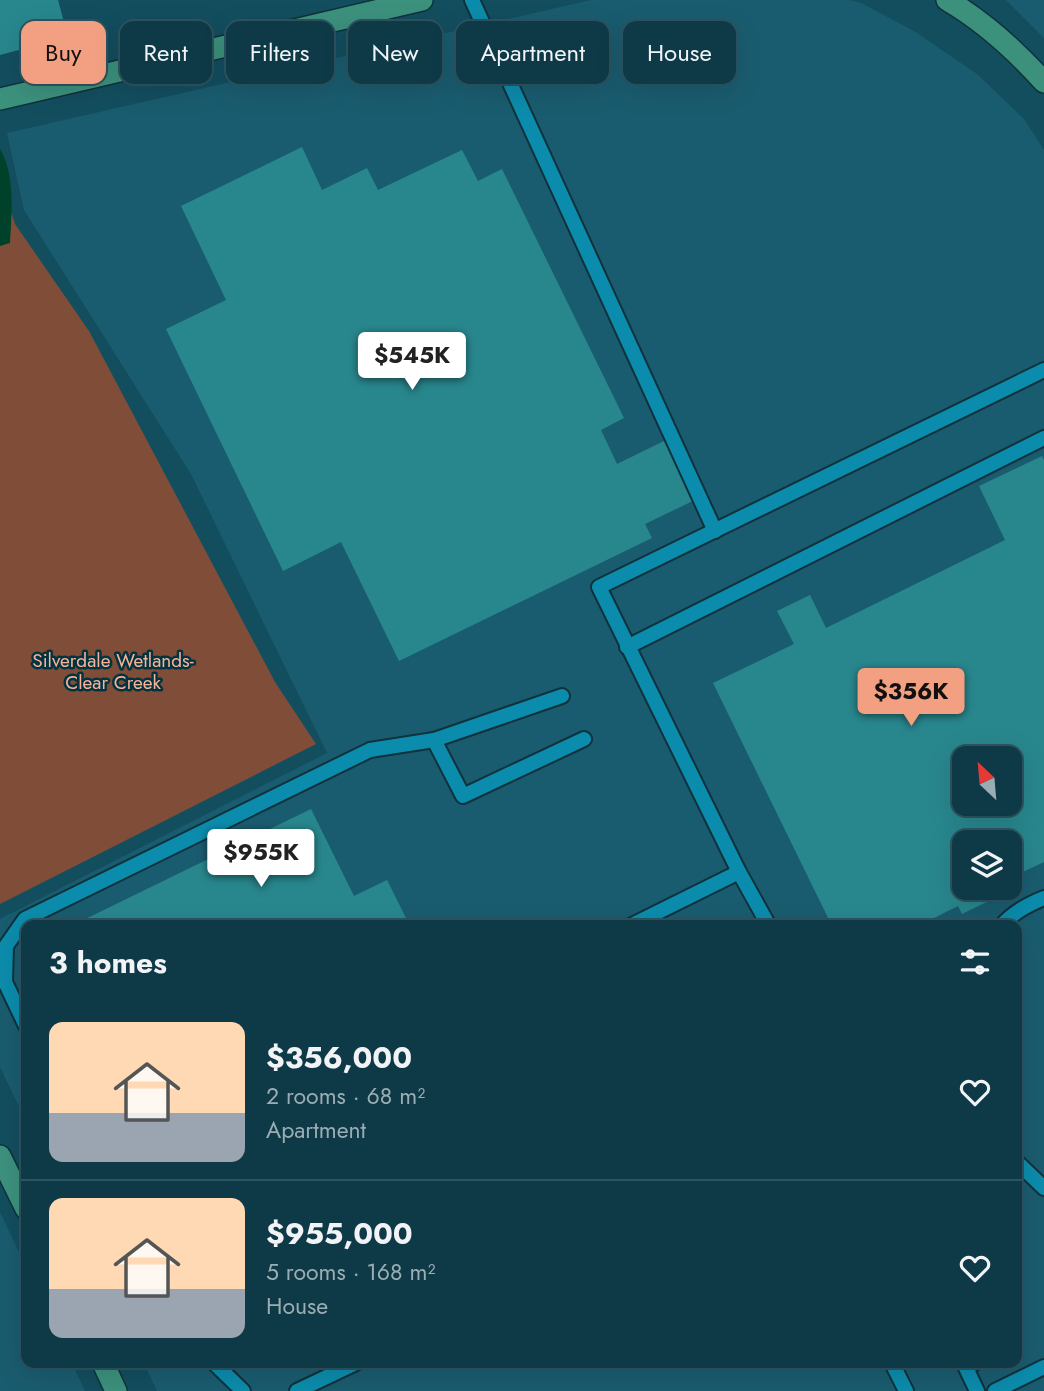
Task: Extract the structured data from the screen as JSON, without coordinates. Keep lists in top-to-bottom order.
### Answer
{
  "parks": ["Silverdale Wetlands- Clear Creek"],
  "north": "top left",
  "page": {
    "chip": [
      "Buy",
      "Rent",
      "Filters",
      "New",
      "Apartment",
      "House"
    ],
    "price": ["$545K", "$356K", "$955K"],
    "heading": "3 homes",
    "list": [
      {
        "name": "$356,000",
        "note": "2 rooms · 68 m² · Apartment"
      },
      {
        "name": "$955,000",
        "note": "5 rooms · 168 m² · House"
      }
    ]
  }
}
